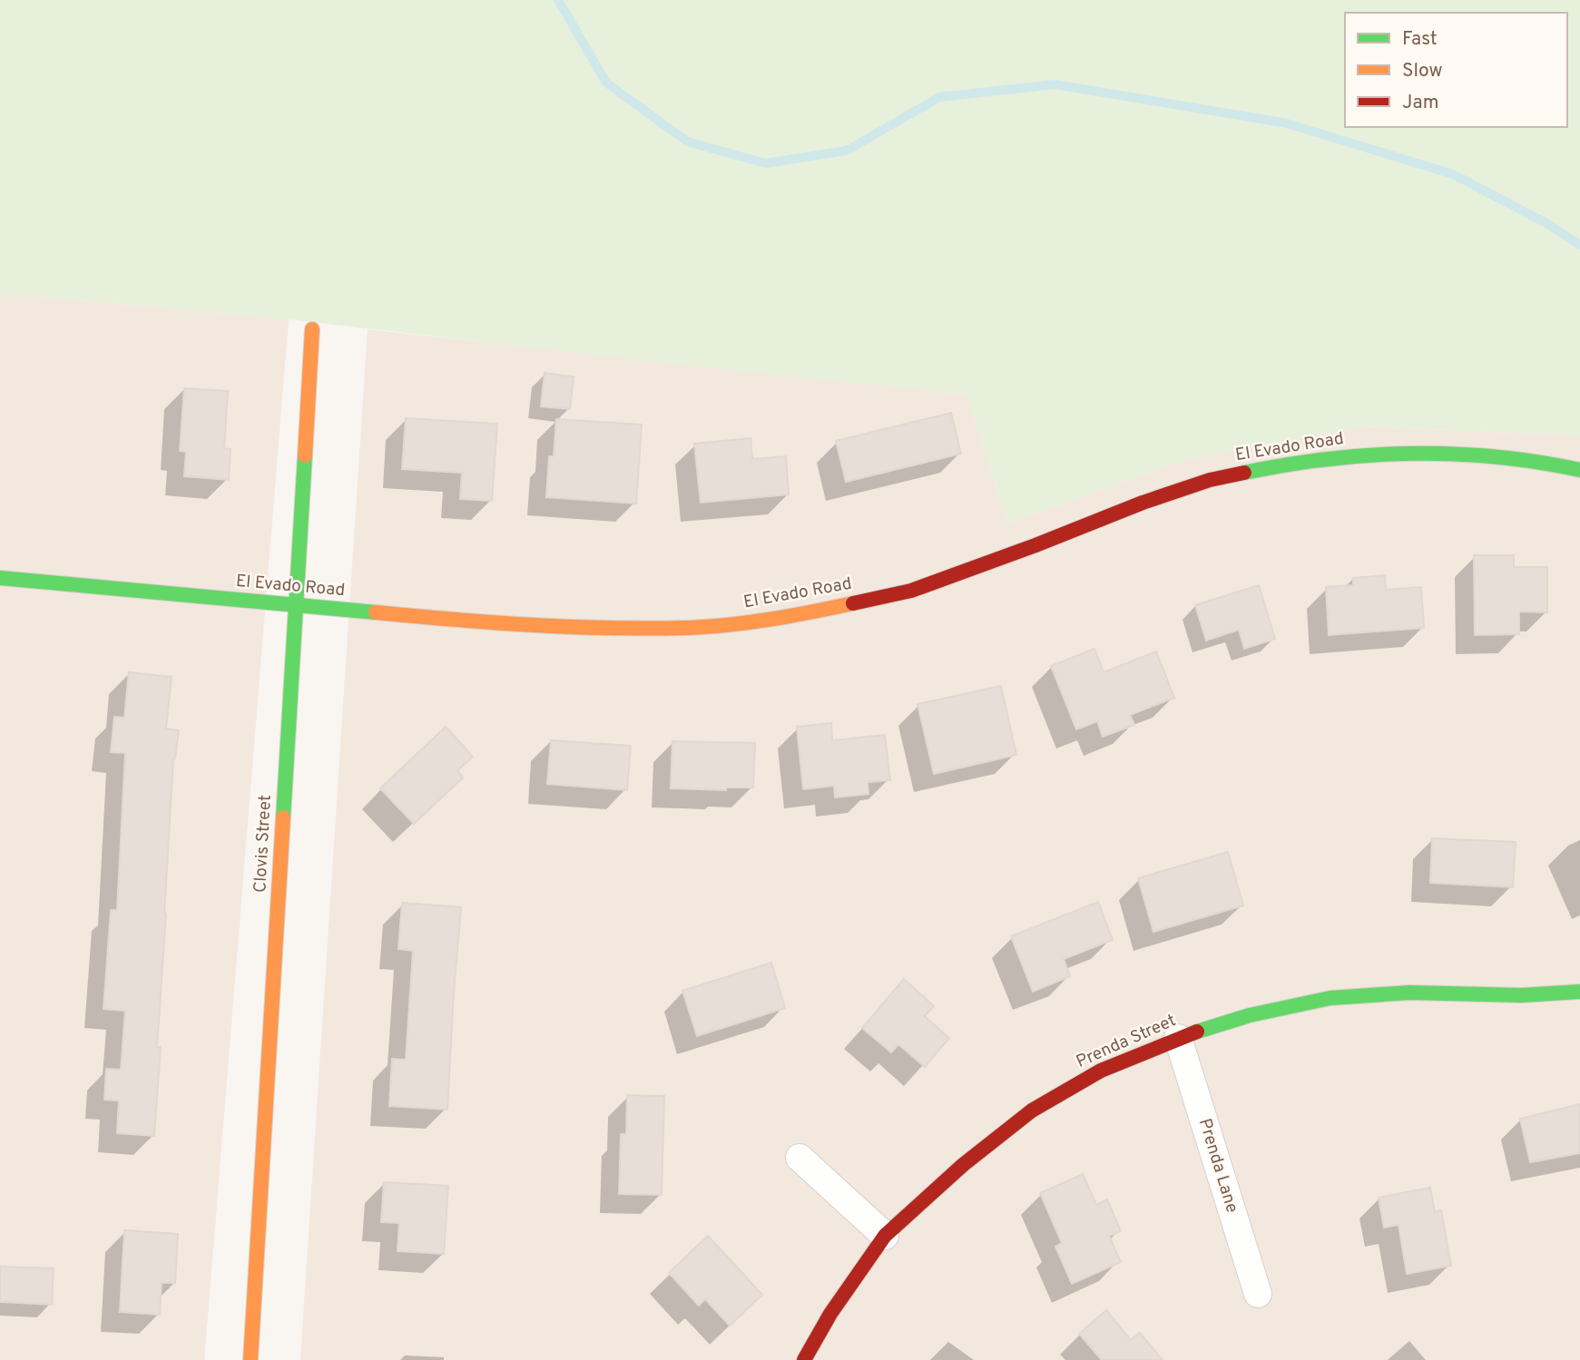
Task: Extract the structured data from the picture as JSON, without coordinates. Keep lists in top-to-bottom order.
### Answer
{
  "streets": {
    "street": [
      "El Evado Road",
      "Clovis Street",
      "Prenda Street",
      "Prenda Lane"
    ]
  },
  "crossings": [
    ["El Evado Road", "Clovis Street"],
    ["Prenda Street", "Prenda Lane"]
  ],
  "legend": ["Fast", "Slow", "Jam"]
}
